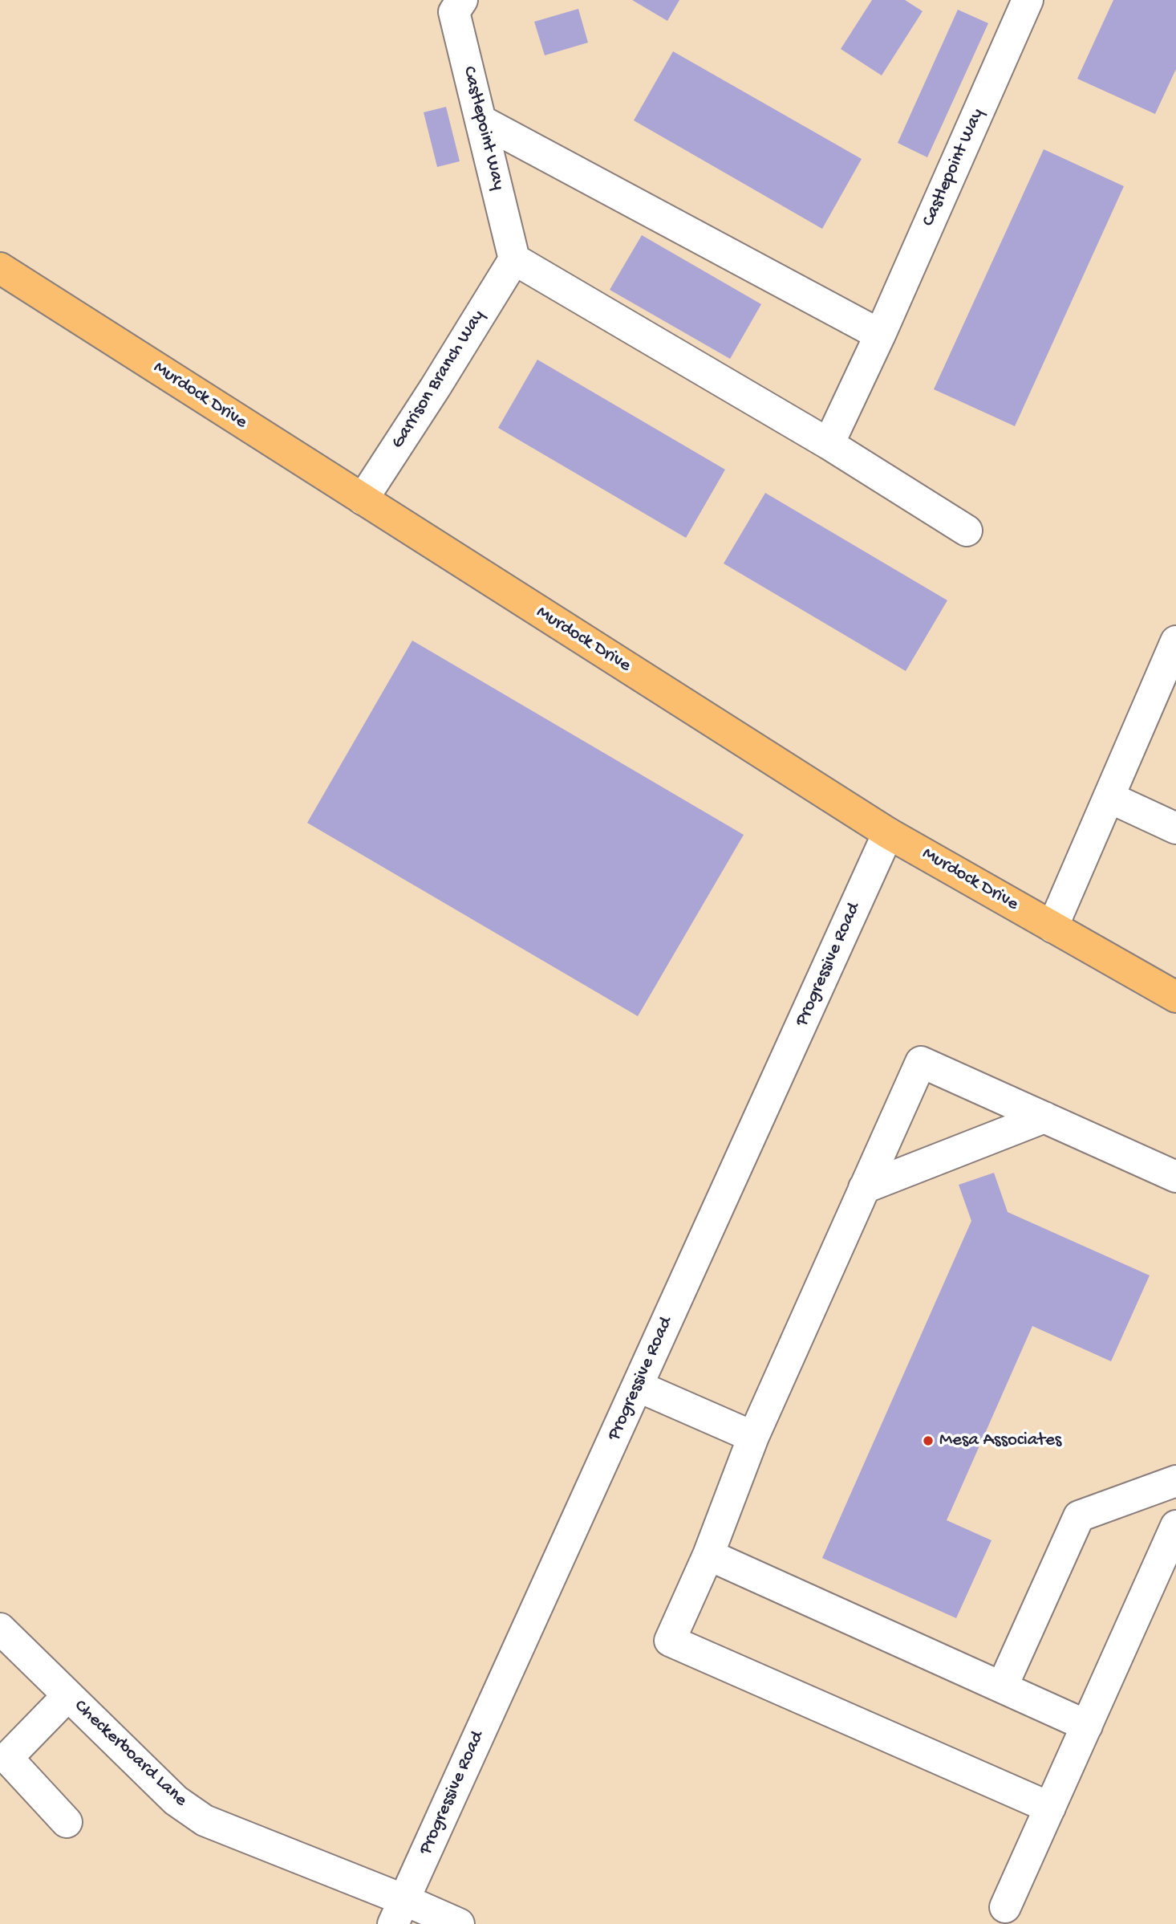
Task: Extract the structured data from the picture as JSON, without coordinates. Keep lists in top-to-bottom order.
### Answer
{
  "streets": {
    "main road": ["Murdock Drive"],
    "street": [
      "Castlepoint Way",
      "Garrison Branch Way",
      "Progressive Road",
      "Checkerboard Lane"
    ]
  },
  "crossings": [
    ["Castlepoint Way", "Garrison Branch Way"],
    ["Garrison Branch Way", "Murdock Drive"],
    ["Murdock Drive", "Progressive Road"],
    ["Progressive Road", "Checkerboard Lane"]
  ],
  "places": ["Mesa Associates"]
}
